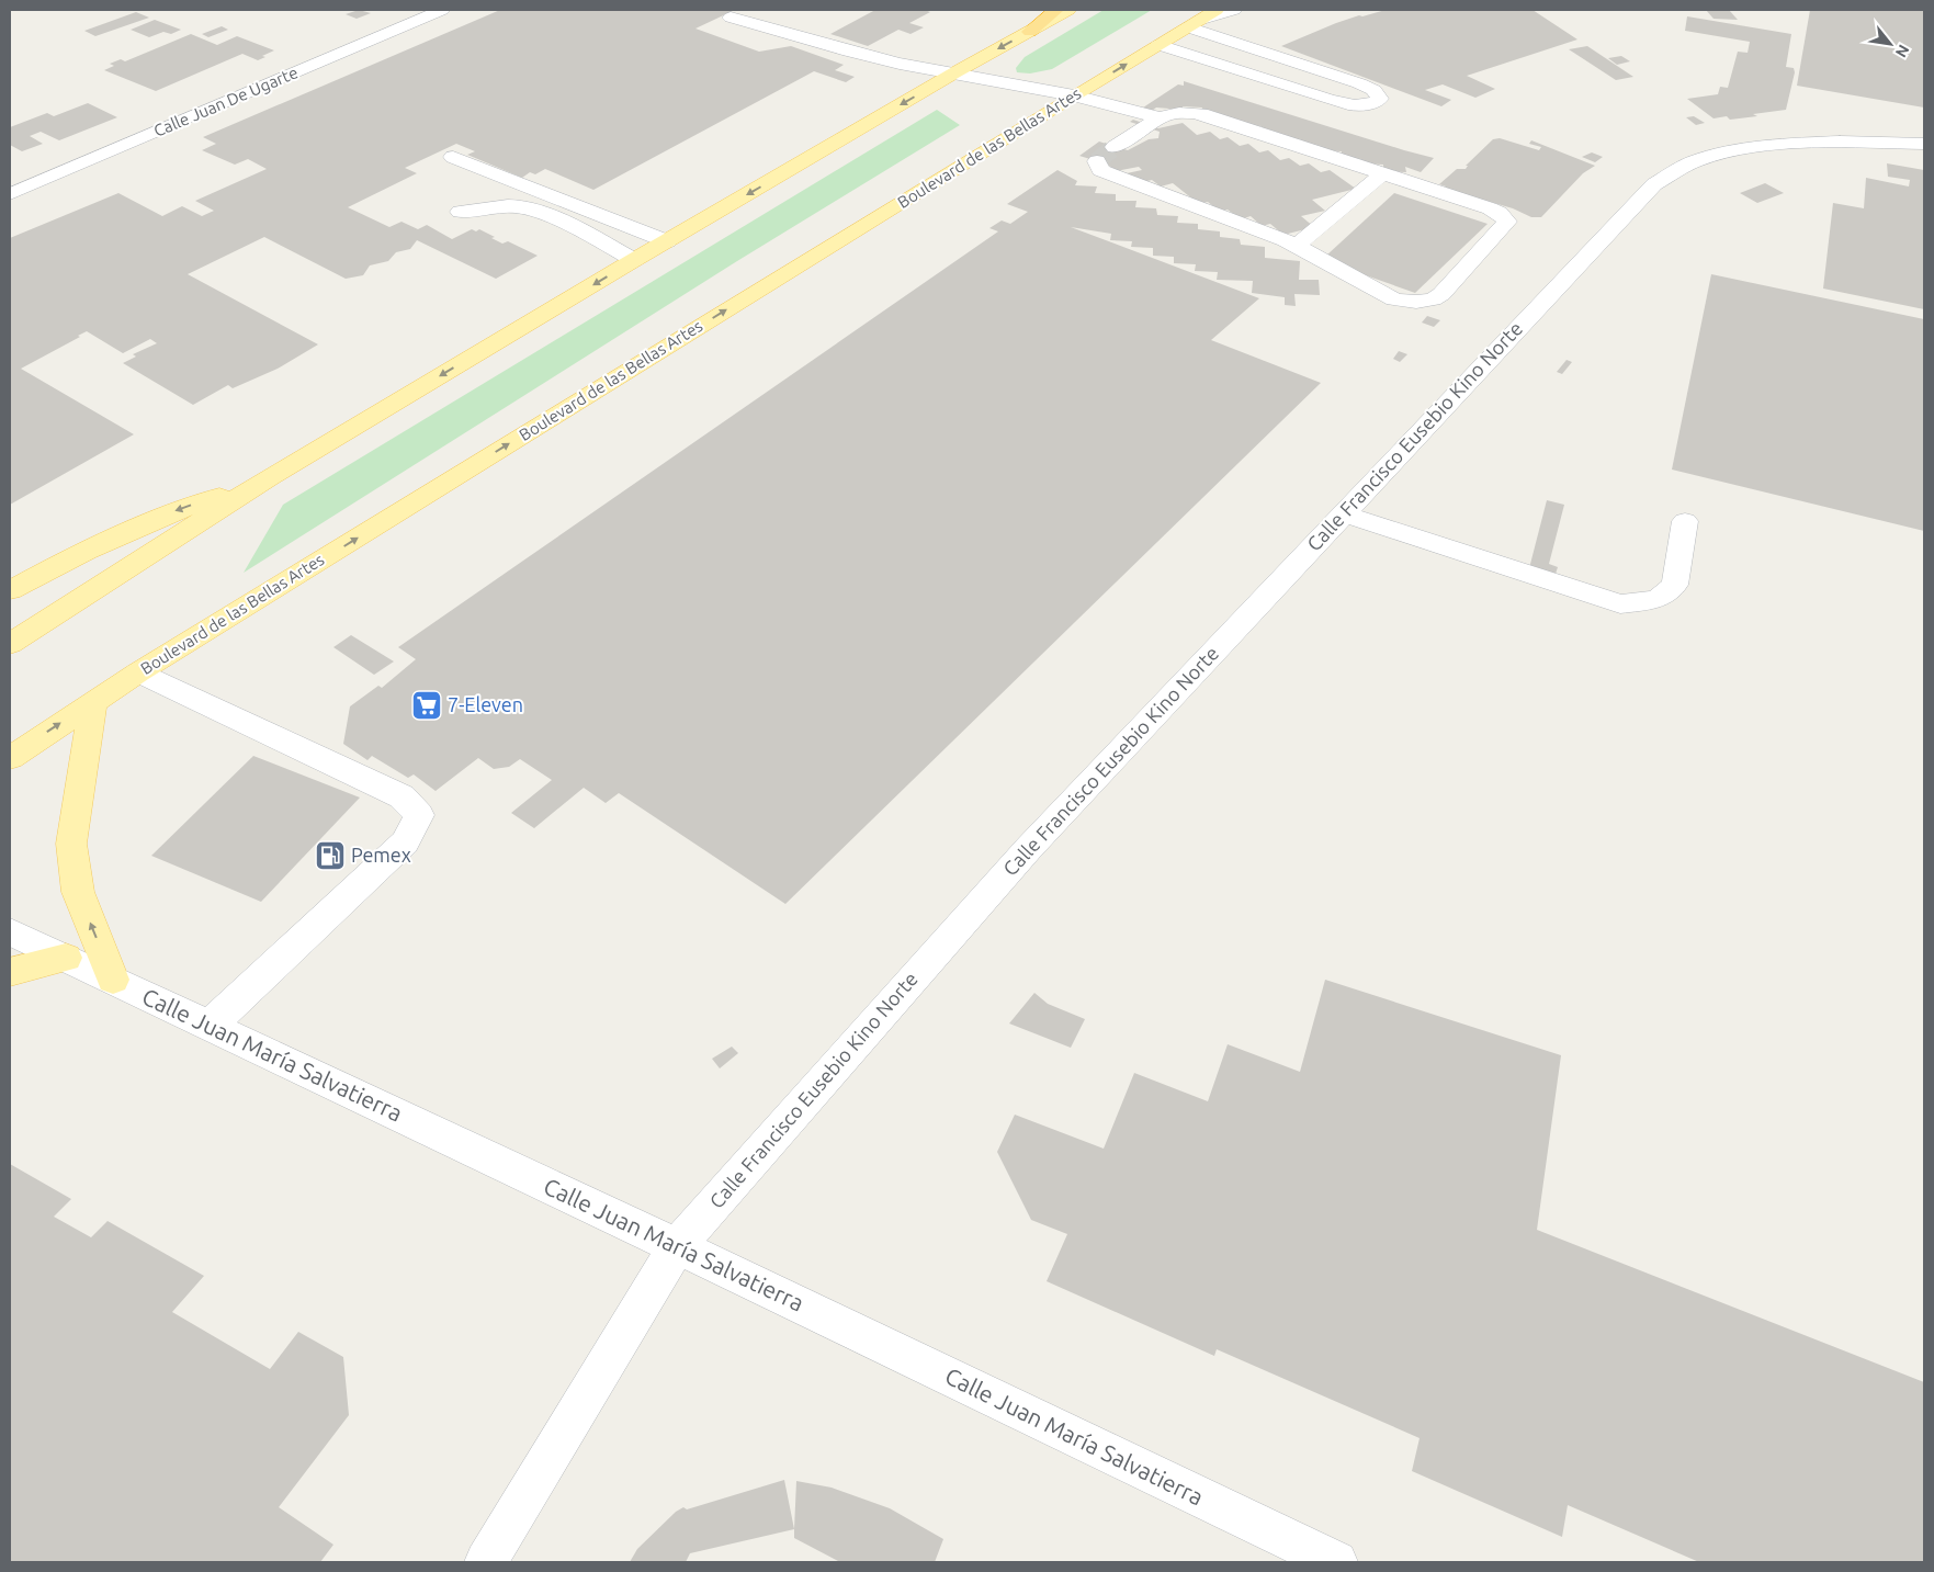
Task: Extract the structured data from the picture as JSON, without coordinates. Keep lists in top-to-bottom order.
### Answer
{
  "streets": {
    "main road": ["Boulevard de las Bellas Artes"],
    "street": ["Calle Juan De Ugarte", "Calle Francisco Eusebio Kino Norte", "Calle Juan María Salvatierra"]
  },
  "crossings": [
    ["Calle Francisco Eusebio Kino Norte", "Calle Juan María Salvatierra"]
  ],
  "places": {
    "supermarket": ["7-Eleven"],
    "fuel station": ["Pemex"]
  },
  "north": "bottom right"
}
